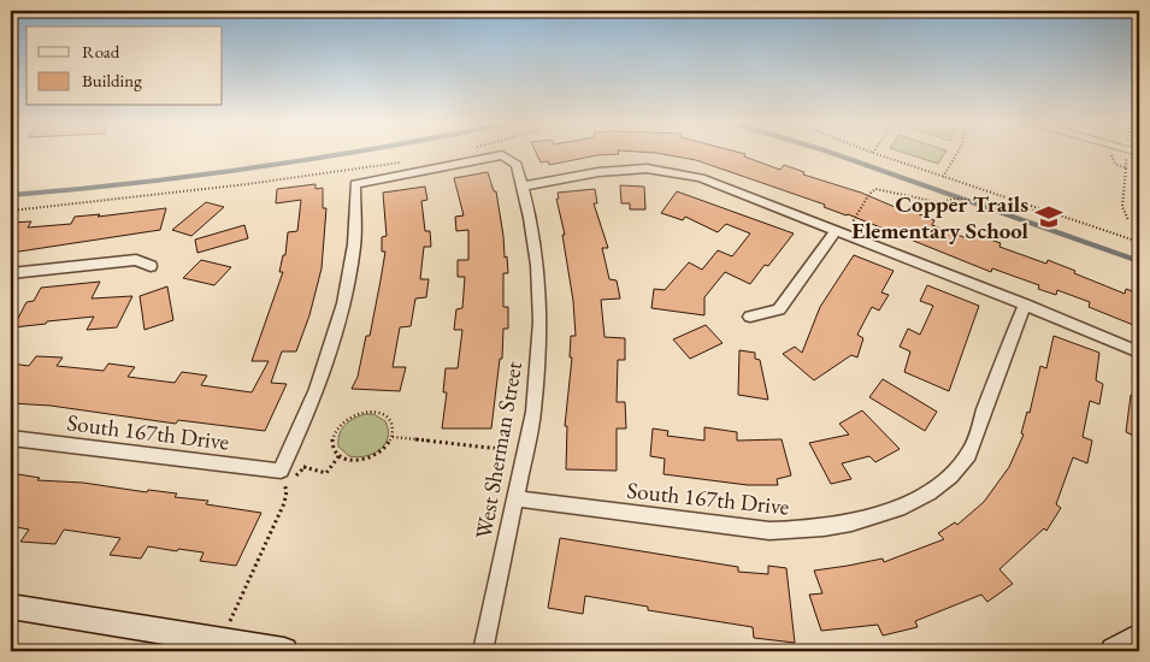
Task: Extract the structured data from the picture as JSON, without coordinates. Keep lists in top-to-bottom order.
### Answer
{
  "streets": {
    "street": ["South 167th Drive", "West Sherman Street"]
  },
  "crossings": [
    ["South 167th Drive", "West Sherman Street"]
  ],
  "places": {
    "school or university": ["Copper Trails Elementary School"]
  },
  "legend": ["Road", "Building"]
}
